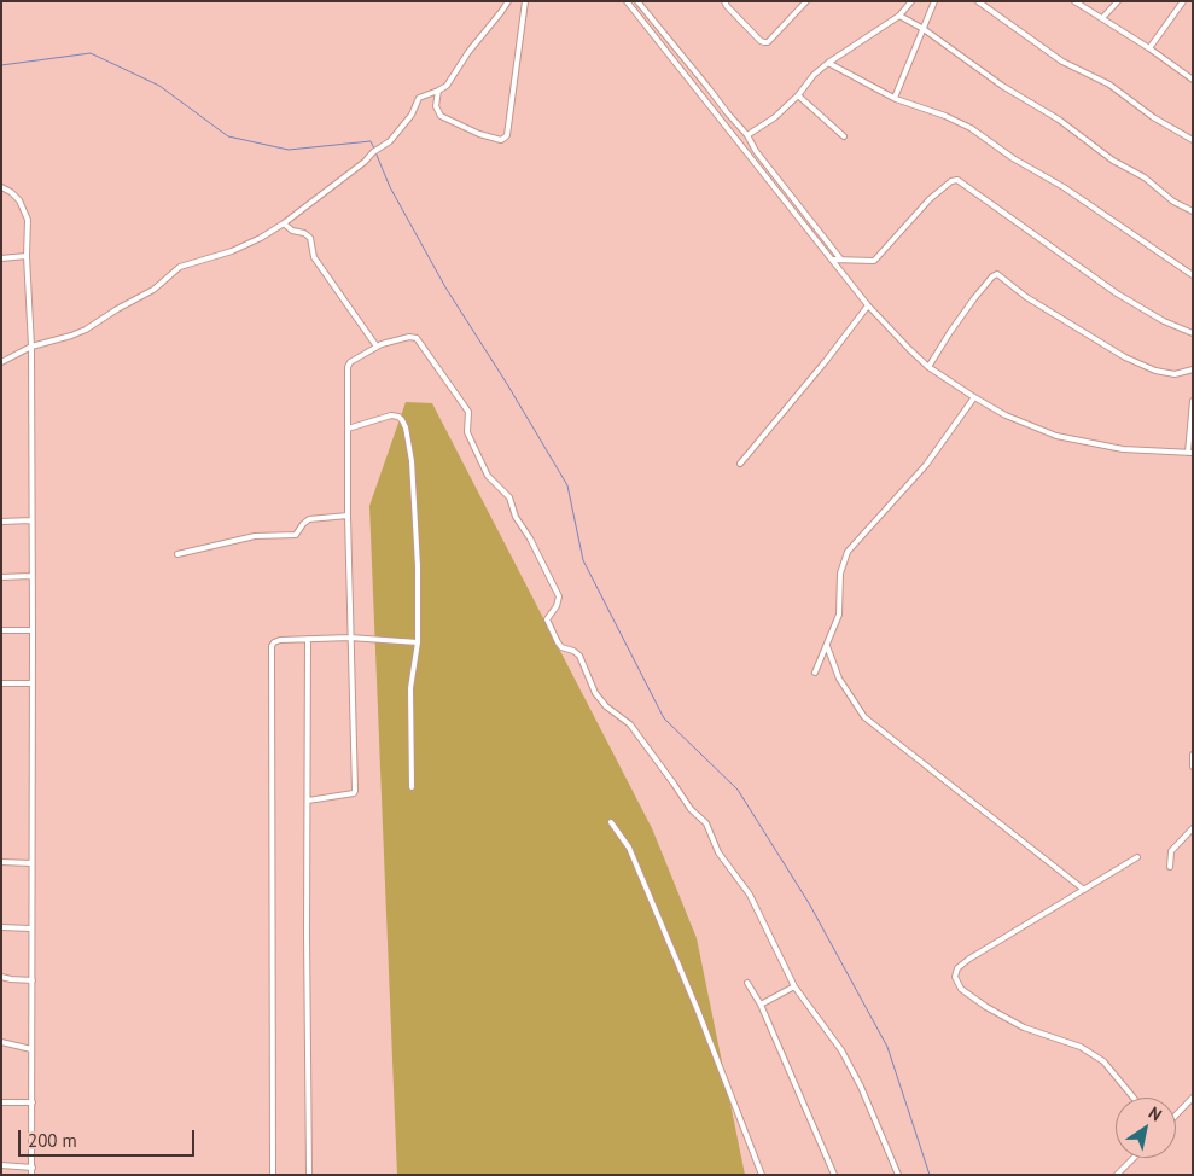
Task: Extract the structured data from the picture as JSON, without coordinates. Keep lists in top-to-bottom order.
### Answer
{
  "scale_bar": "200 m",
  "north": "top right"
}
